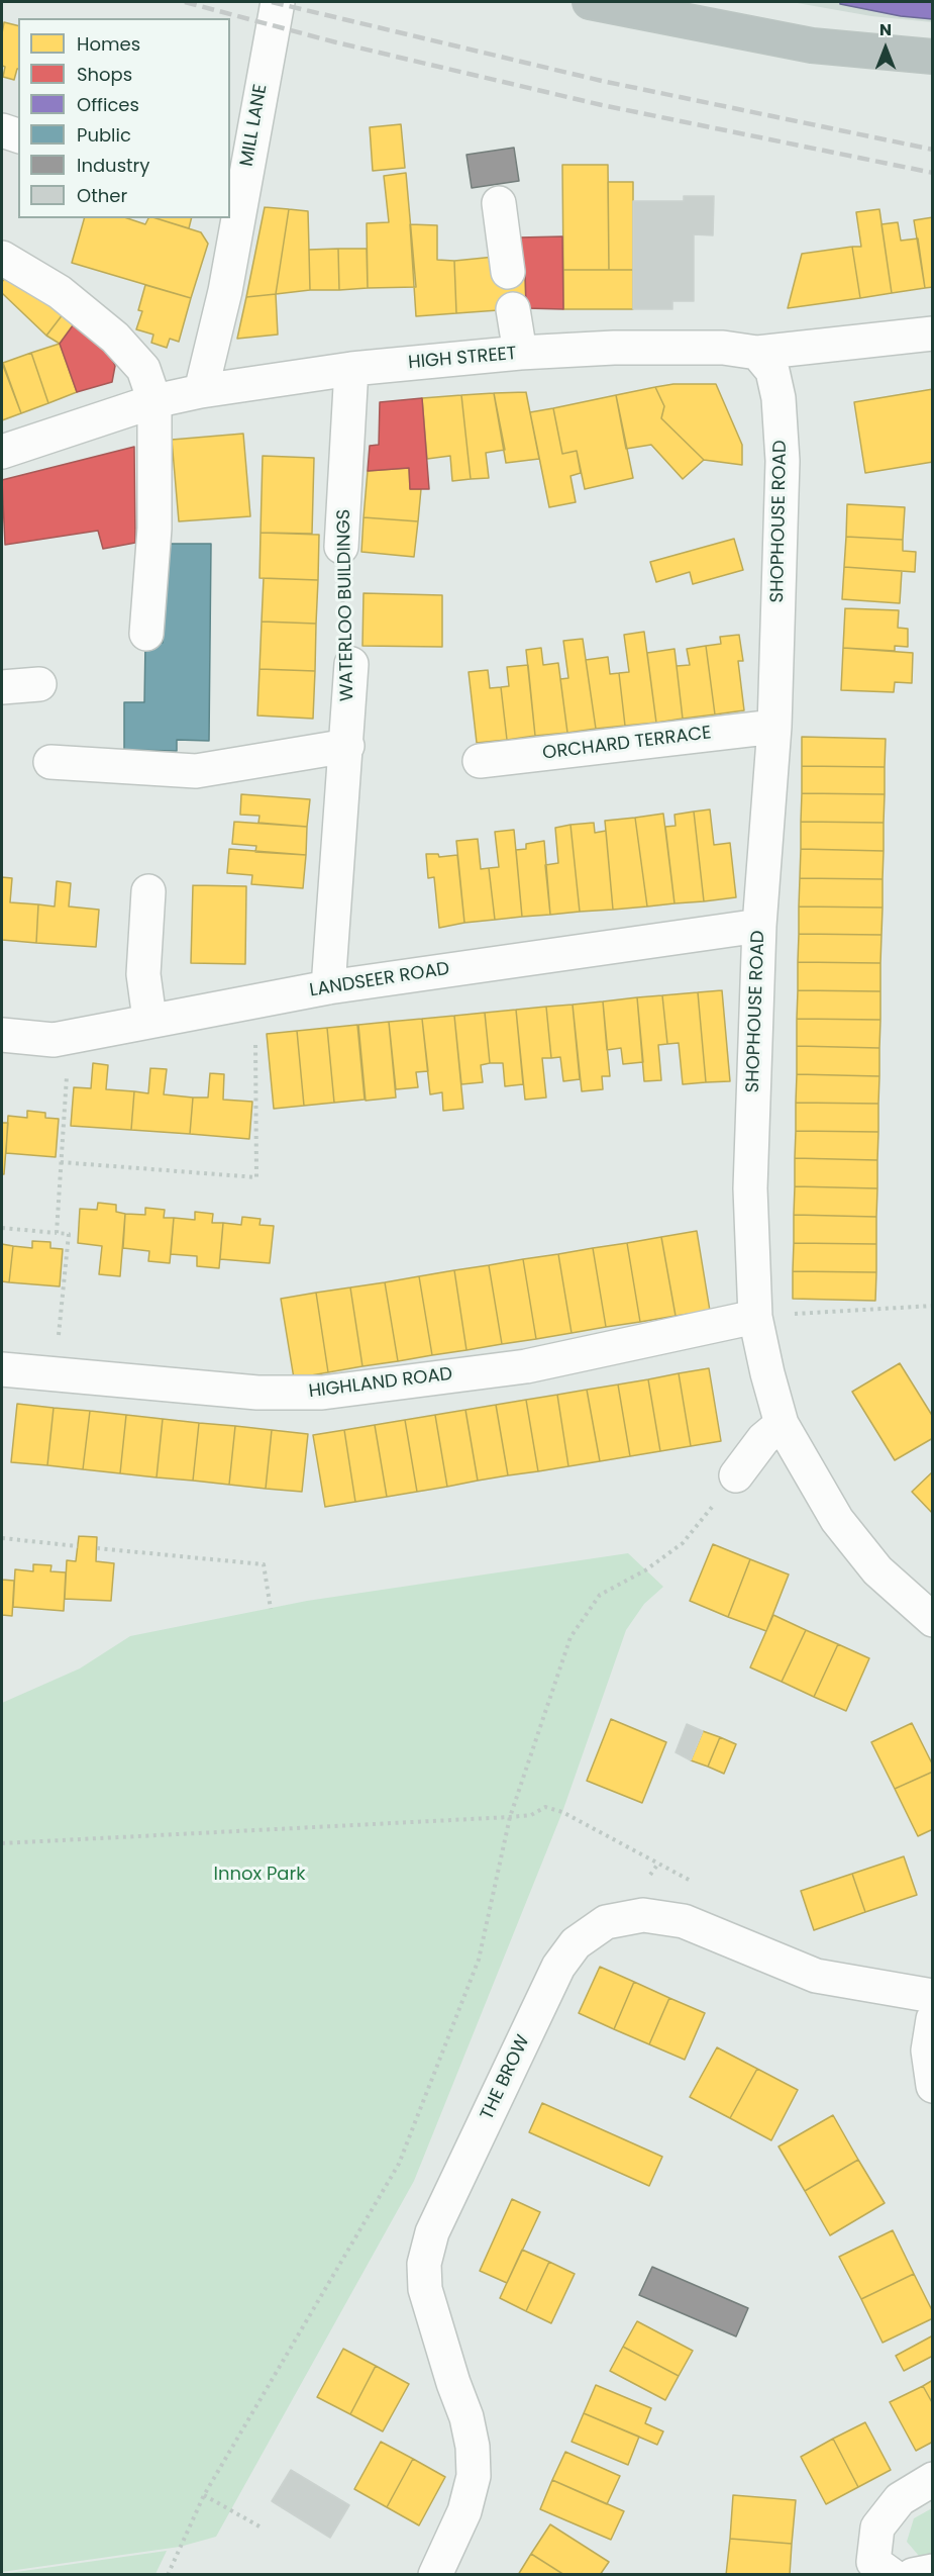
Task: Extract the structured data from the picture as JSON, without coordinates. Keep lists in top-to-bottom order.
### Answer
{
  "streets": {
    "street": [
      "MILL LANE",
      "HIGH STREET",
      "SHOPHOUSE ROAD",
      "WATERLOO BUILDINGS",
      "ORCHARD TERRACE",
      "LANDSEER ROAD",
      "HIGHLAND ROAD",
      "THE BROW"
    ]
  },
  "crossings": [
    ["MILL LANE", "HIGH STREET"],
    ["HIGH STREET", "SHOPHOUSE ROAD"],
    ["HIGH STREET", "WATERLOO BUILDINGS"],
    ["SHOPHOUSE ROAD", "ORCHARD TERRACE"],
    ["SHOPHOUSE ROAD", "LANDSEER ROAD"],
    ["SHOPHOUSE ROAD", "HIGHLAND ROAD"],
    ["WATERLOO BUILDINGS", "LANDSEER ROAD"]
  ],
  "parks": ["Innox Park"],
  "legend": [
    "Homes",
    "Shops",
    "Offices",
    "Public",
    "Industry",
    "Other"
  ],
  "north": "top"
}
